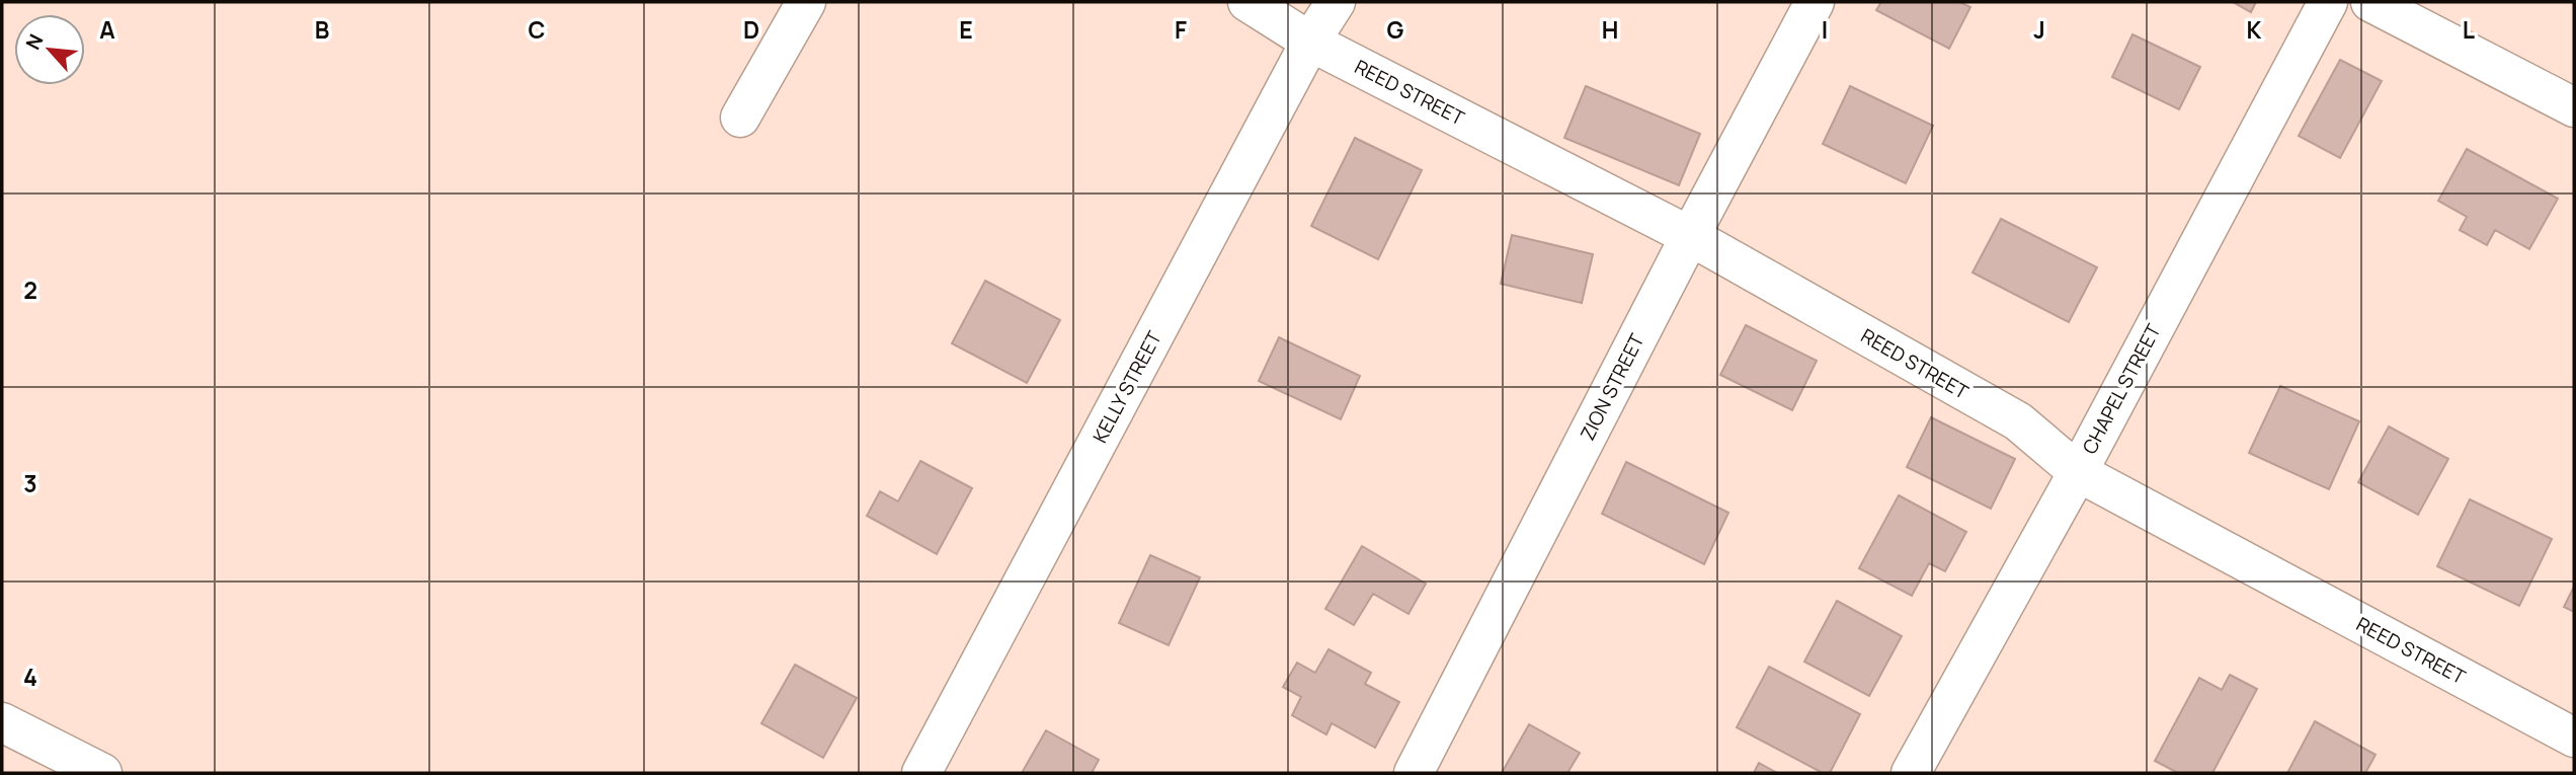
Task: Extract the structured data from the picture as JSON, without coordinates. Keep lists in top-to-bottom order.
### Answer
{
  "streets": {
    "street": [
      "REED STREET",
      "KELLY STREET",
      "ZION STREET",
      "CHAPEL STREET"
    ]
  },
  "crossings": [
    ["REED STREET", "KELLY STREET"],
    ["REED STREET", "ZION STREET"],
    ["REED STREET", "CHAPEL STREET"]
  ],
  "north": "top left",
  "grid": {
    "columns": [
      "A",
      "B",
      "C",
      "D",
      "E",
      "F",
      "G",
      "H",
      "I",
      "J",
      "K",
      "L"
    ],
    "rows": ["2", "3", "4"]
  }
}
